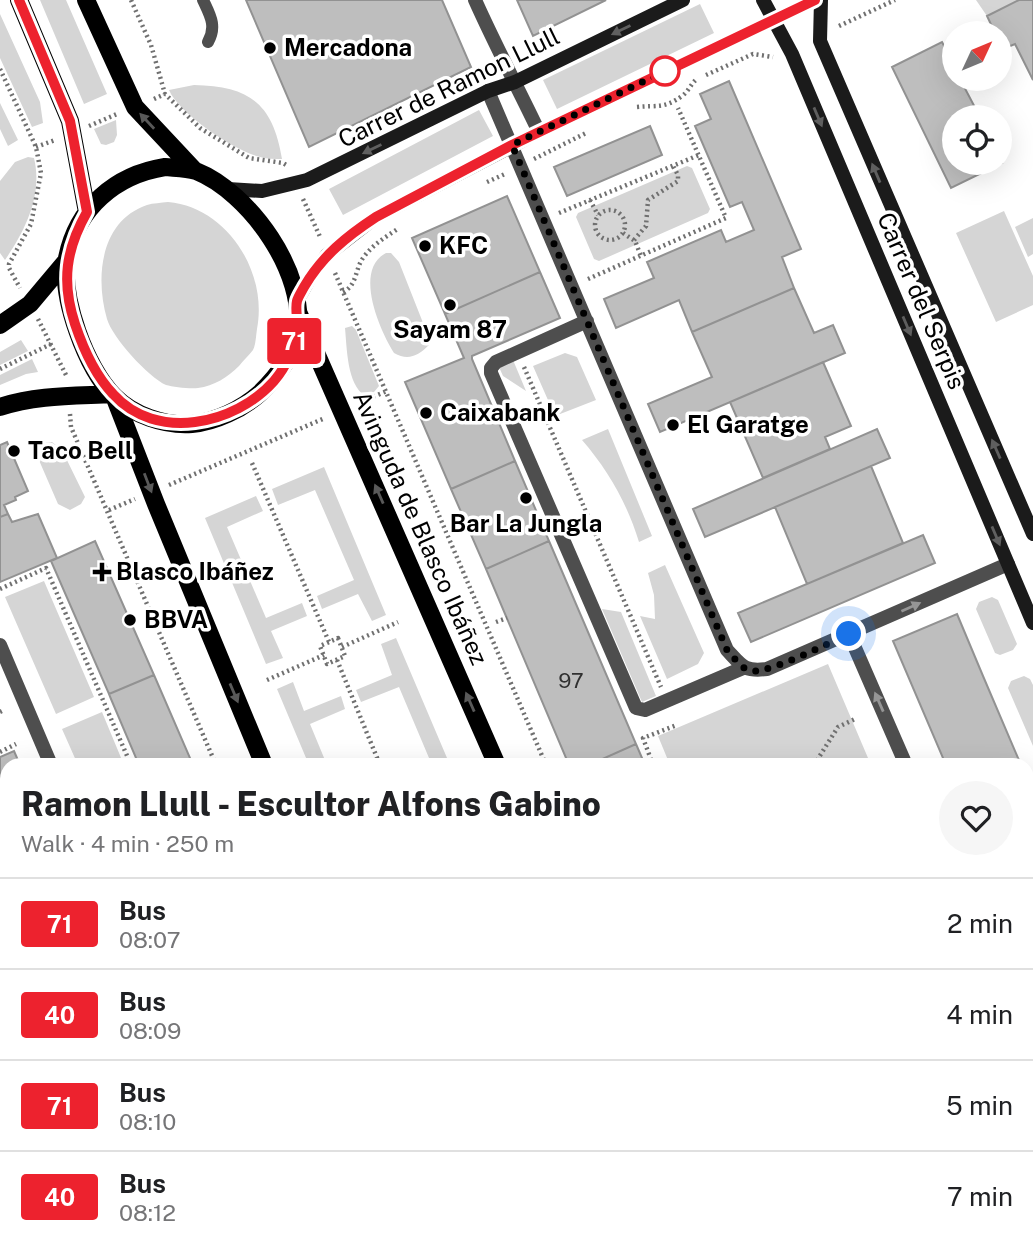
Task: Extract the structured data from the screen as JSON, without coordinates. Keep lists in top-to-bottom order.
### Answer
{
  "streets": {
    "main road": ["Avinguda de Blasco Ibáñez"],
    "street": ["Carrer de Ramon Llull", "Carrer del Serpis"]
  },
  "crossings": [
    ["Carrer de Ramon Llull", "Avinguda de Blasco Ibáñez"]
  ],
  "one_way": ["Avinguda de Blasco Ibáñez"],
  "places": {
    "other": [
      "Mercadona",
      "KFC",
      "Sayam 87",
      "Caixabank",
      "El Garatge",
      "Taco Bell",
      "Bar La Jungla",
      "BBVA"
    ],
    "health": ["Blasco Ibáñez"]
  },
  "lines": ["bus line 71"],
  "house_numbers": ["97"],
  "north": "top right",
  "page": {
    "on_map": "71",
    "heading": ["Ramon Llull - Escultor Alfons Gabino", "Walk · 4 min · 250 m"],
    "list": [
      {
        "mark": "71",
        "name": "Bus",
        "note": "08:07",
        "value": "2 min"
      },
      {
        "mark": "40",
        "name": "Bus",
        "note": "08:09",
        "value": "4 min"
      },
      {
        "mark": "71",
        "name": "Bus",
        "note": "08:10",
        "value": "5 min"
      },
      {
        "mark": "40",
        "name": "Bus",
        "note": "08:12",
        "value": "7 min"
      }
    ]
  }
}
